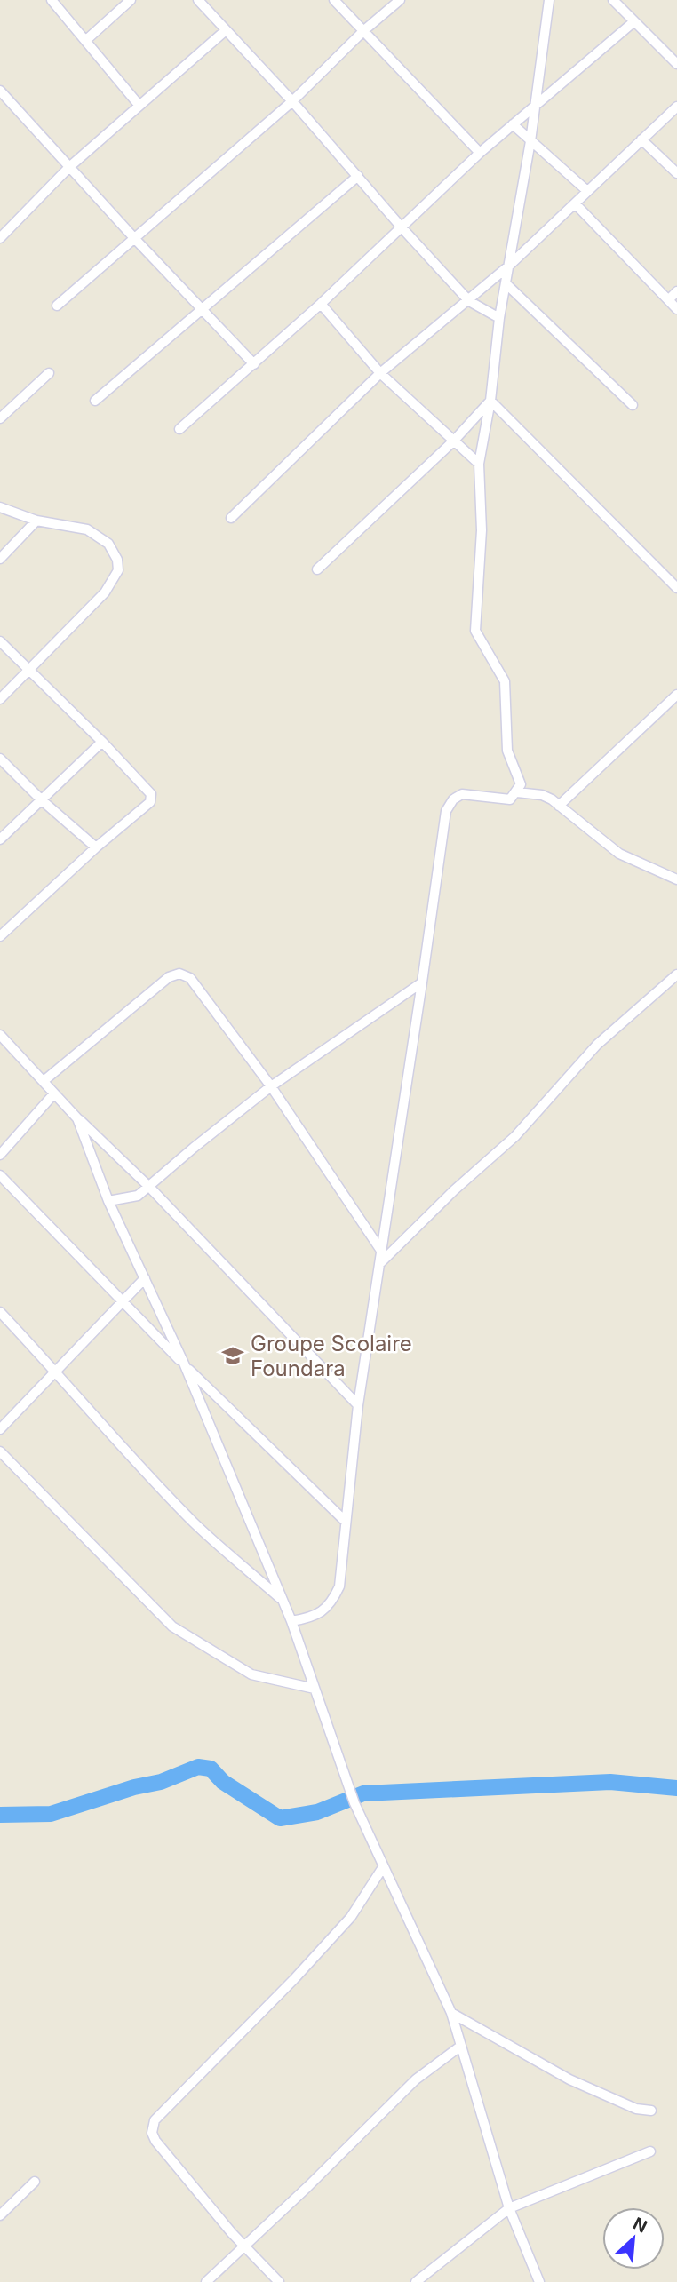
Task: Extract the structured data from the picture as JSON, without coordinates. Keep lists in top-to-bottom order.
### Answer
{
  "places": {
    "school or university": ["Groupe Scolaire Foundara"]
  },
  "north": "top right"
}
